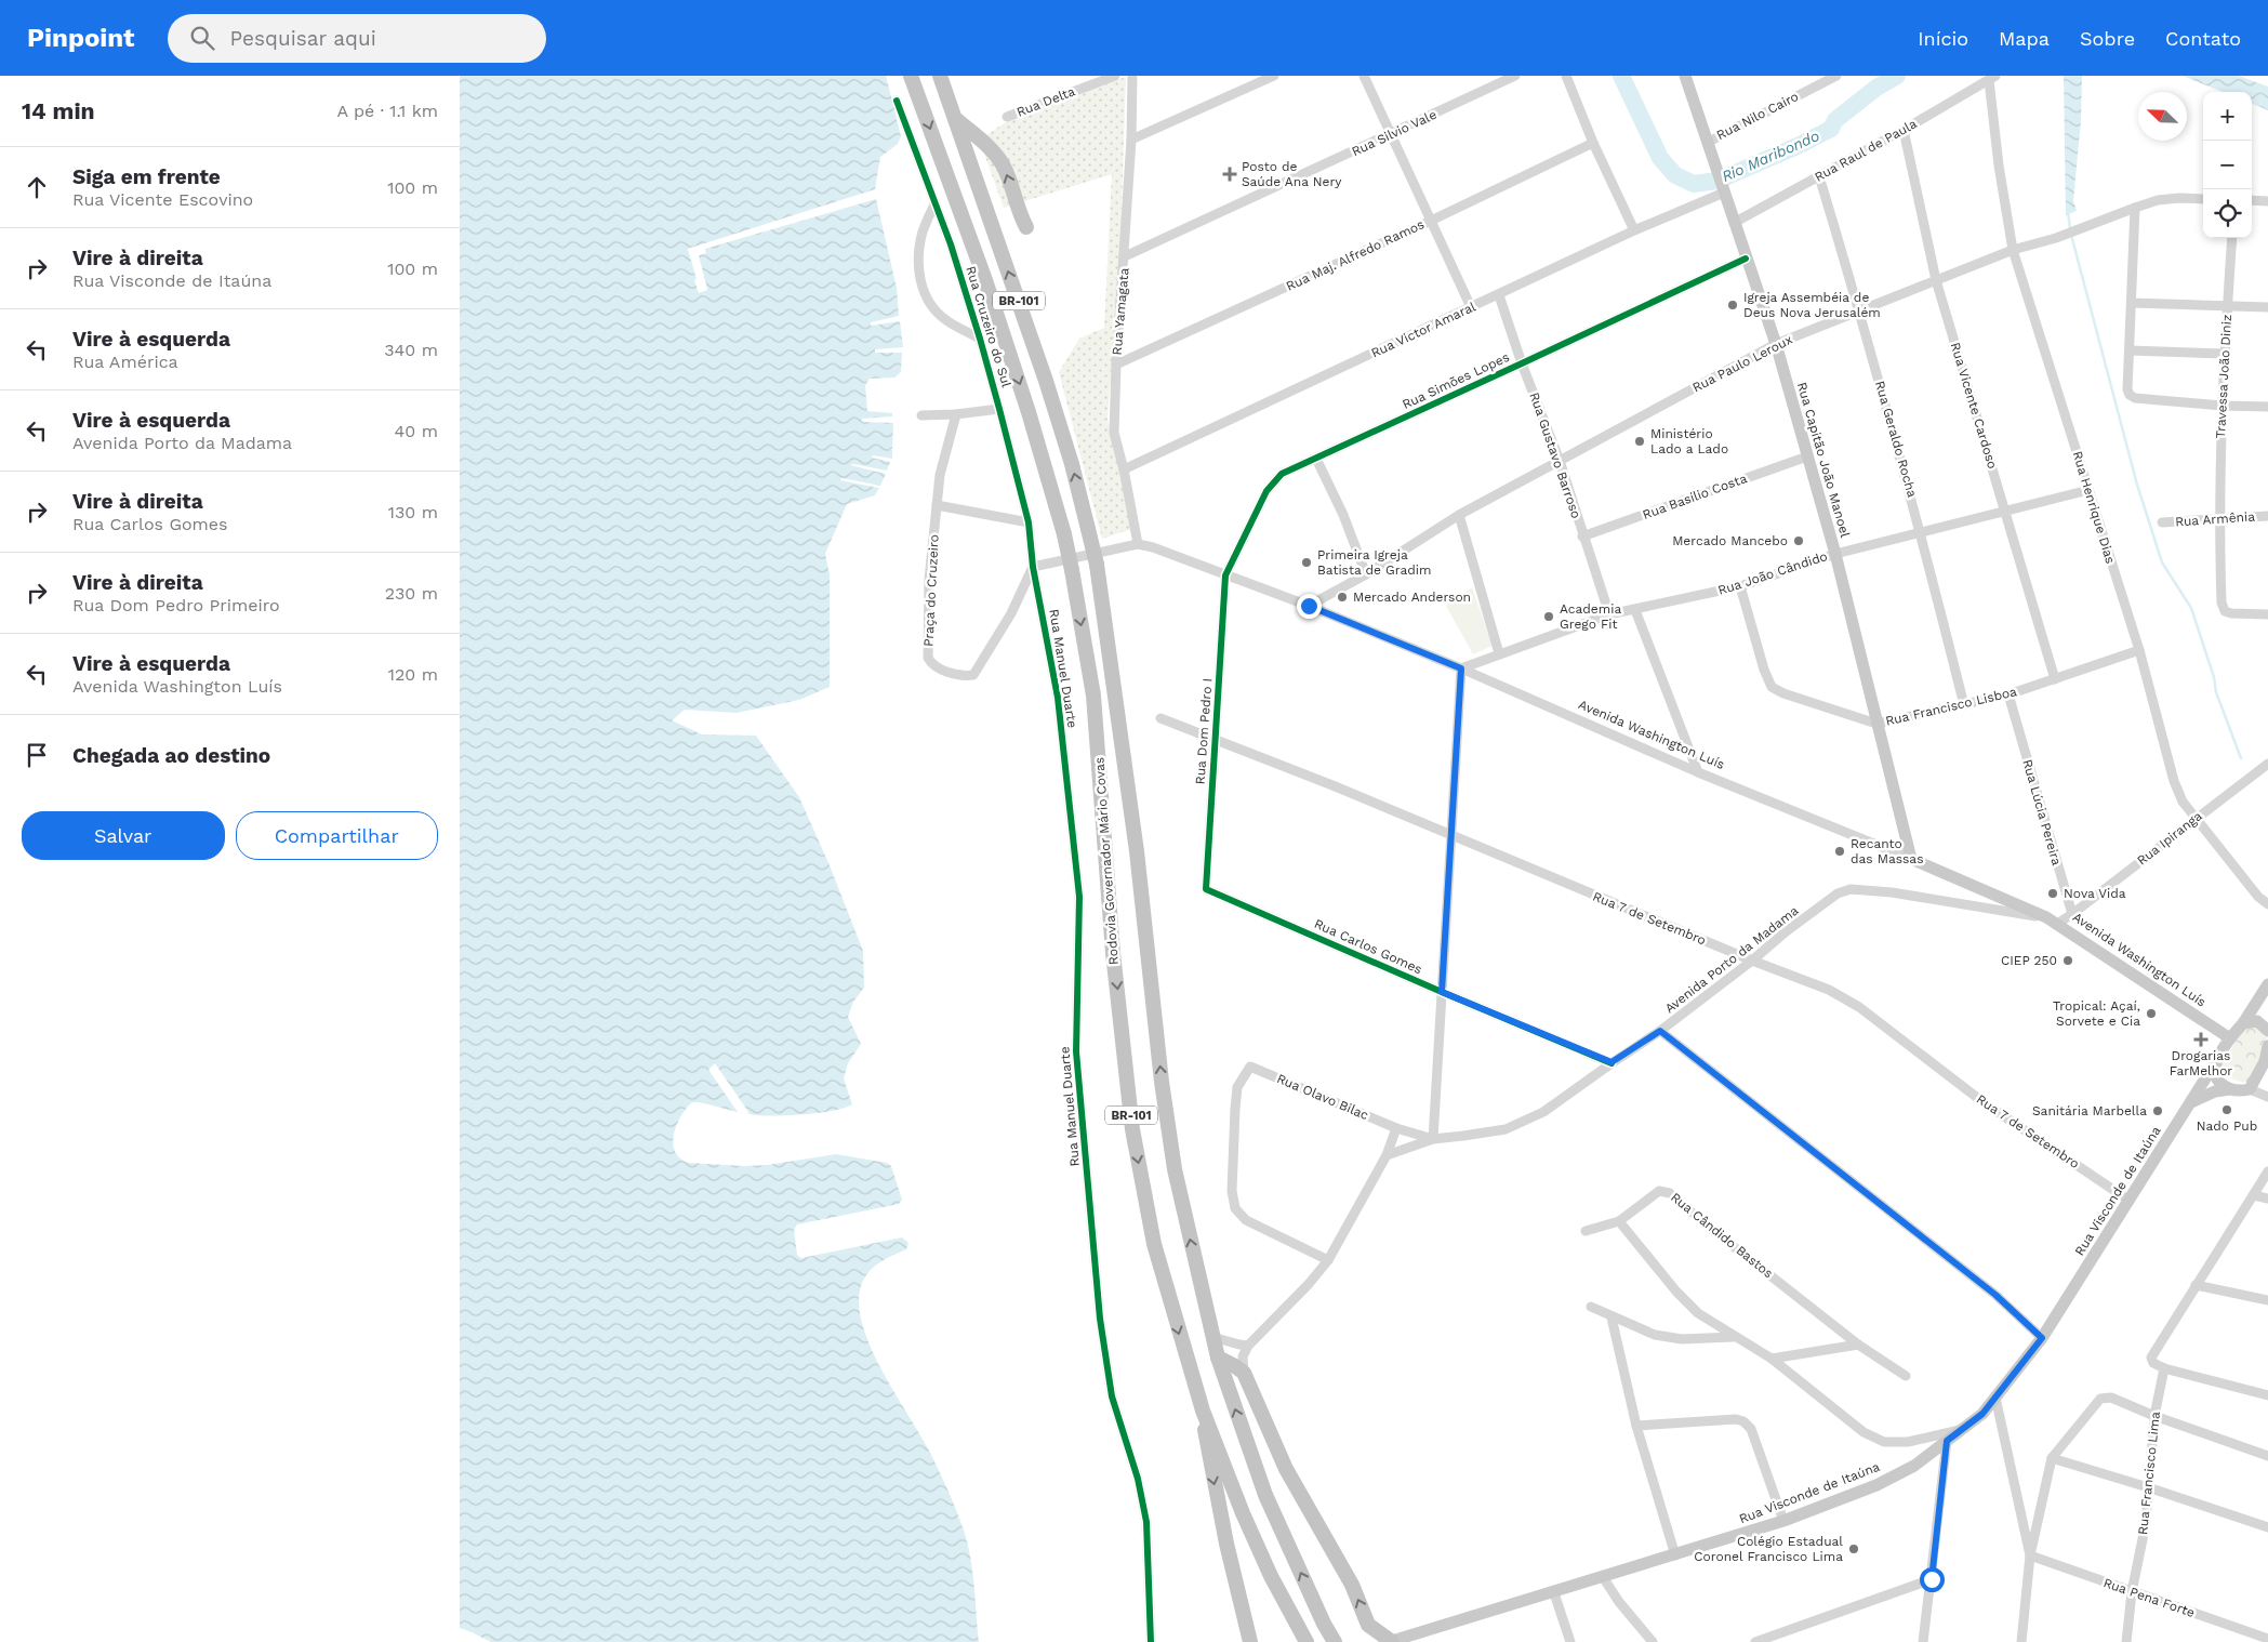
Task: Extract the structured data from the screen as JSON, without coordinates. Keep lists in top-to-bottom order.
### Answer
{
  "streets": {
    "highway": ["BR-101", "Rodovia Governador Mário Covas"],
    "main road": ["Rua Capitão João Manoel", "Avenida Washington Luís", "Rua Visconde de Itaúna"],
    "street": [
      "Rua Delta",
      "Rua Nilo Cairo",
      "Rua Silvio Vale",
      "Rua Raul de Paula",
      "Rua Maj. Alfredo Ramos",
      "Rua Yamagata",
      "Rua Cruzeiro do Sul",
      "Rua Victor Amaral",
      "Rua Paulo Leroux",
      "Travessa João Diniz",
      "Rua Simões Lopes",
      "Rua Vicente Cardoso",
      "Rua Geraldo Rocha",
      "Rua Gustavo Barroso",
      "Rua Basílio Costa",
      "Rua Henrique Dias",
      "Rua Armênia",
      "Rua João Cândido",
      "Praça do Cruzeiro",
      "Rua Manuel Duarte",
      "Rua Francisco Lisboa",
      "Rua Dom Pedro I",
      "Rua Lúcia Pereira",
      "Rua Ipiranga",
      "Rua 7 de Setembro",
      "Rua Carlos Gomes",
      "Avenida Porto da Madama",
      "Rua Olavo Bilac",
      "Rua Cândido Bastos",
      "Rua Francisco Lima",
      "Rua Pena Forte"
    ]
  },
  "crossings": [
    ["Rua Nilo Cairo", "Rua Capitão João Manoel"],
    ["Rua Silvio Vale", "Rua Yamagata"],
    ["Rua Raul de Paula", "Rua Vicente Cardoso"],
    ["Rua Raul de Paula", "Rua Geraldo Rocha"],
    ["Rua Raul de Paula", "Rua Capitão João Manoel"],
    ["Rua Raul de Paula", "Rua Henrique Dias"],
    ["Rua Maj. Alfredo Ramos", "Rua Yamagata"],
    ["Rua Yamagata", "Rua Victor Amaral"],
    ["Rua Yamagata", "Avenida Washington Luís"],
    ["Rua Cruzeiro do Sul", "Praça do Cruzeiro"],
    ["Rua Cruzeiro do Sul", "Rua Manuel Duarte"],
    ["Rua Cruzeiro do Sul", "Avenida Washington Luís"],
    ["Rua Victor Amaral", "Rua Gustavo Barroso"],
    ["Rua Victor Amaral", "Rua Capitão João Manoel"],
    ["Rua Paulo Leroux", "Rua Vicente Cardoso"],
    ["Rua Paulo Leroux", "Rua Geraldo Rocha"],
    ["Rua Paulo Leroux", "Rua Gustavo Barroso"],
    ["Rua Paulo Leroux", "Rua Capitão João Manoel"],
    ["Rua Paulo Leroux", "Rua Henrique Dias"],
    ["Rua Paulo Leroux", "Avenida Washington Luís"],
    ["Travessa João Diniz", "Rua Armênia"],
    ["Rua Simões Lopes", "Rua Gustavo Barroso"],
    ["Rua Simões Lopes", "Rua Capitão João Manoel"],
    ["Rua Simões Lopes", "Rua Dom Pedro I"],
    ["Rua Simões Lopes", "Avenida Washington Luís"],
    ["Rua Vicente Cardoso", "Rua João Cândido"],
    ["Rua Vicente Cardoso", "Rua Francisco Lisboa"],
    ["Rua Geraldo Rocha", "Rua João Cândido"],
    ["Rua Geraldo Rocha", "Rua Francisco Lisboa"],
    ["Rua Gustavo Barroso", "Rua Basílio Costa"],
    ["Rua Gustavo Barroso", "Rua João Cândido"],
    ["Rua Capitão João Manoel", "Rua Basílio Costa"],
    ["Rua Capitão João Manoel", "Rua João Cândido"],
    ["Rua Capitão João Manoel", "Rua Francisco Lisboa"],
    ["Rua Capitão João Manoel", "Avenida Washington Luís"],
    ["Rua Henrique Dias", "Rua João Cândido"],
    ["Rua Henrique Dias", "Rua Francisco Lisboa"],
    ["Rua Henrique Dias", "Rua Ipiranga"],
    ["Rua João Cândido", "Rua Francisco Lisboa"],
    ["Rua João Cândido", "Avenida Washington Luís"],
    ["Praça do Cruzeiro", "Rua Manuel Duarte"],
    ["Praça do Cruzeiro", "Avenida Washington Luís"],
    ["Rua Manuel Duarte", "Avenida Washington Luís"],
    ["Rua Francisco Lisboa", "Rua Lúcia Pereira"],
    ["Rua Dom Pedro I", "Avenida Washington Luís"],
    ["Rua Dom Pedro I", "Rua 7 de Setembro"],
    ["Rua Dom Pedro I", "Rua Carlos Gomes"],
    ["Avenida Washington Luís", "Avenida Porto da Madama"],
    ["Avenida Washington Luís", "Rua Visconde de Itaúna"],
    ["Rua Lúcia Pereira", "Rua Ipiranga"],
    ["Rua 7 de Setembro", "Avenida Porto da Madama"],
    ["Rua 7 de Setembro", "Rua Visconde de Itaúna"],
    ["Rua Carlos Gomes", "Avenida Porto da Madama"],
    ["Avenida Porto da Madama", "Rua Olavo Bilac"],
    ["Rua Francisco Lima", "Rua Pena Forte"]
  ],
  "water": ["Rio Maribondo"],
  "places": {
    "health": ["Posto de Saúde Ana Nery", "Drogarias FarMelhor"],
    "other": [
      "Igreja Assembéia de Deus Nova Jerusalém",
      "Ministério Lado a Lado",
      "Mercado Mancebo",
      "Primeira Igreja Batista de Gradim",
      "Mercado Anderson",
      "Academia Grego Fit",
      "Recanto das Massas",
      "Nova Vida",
      "CIEP 250",
      "Tropical: Açaí, Sorvete e Cia",
      "Nado Pub",
      "Sanitária Marbella",
      "Colégio Estadual Coronel Francisco Lima"
    ]
  },
  "north": "top left",
  "page": {
    "header": "Pinpoint",
    "search": "Pesquisar aqui",
    "nav": [
      "Início",
      "Mapa",
      "Sobre",
      "Contato"
    ],
    "heading": ["14 min", "A pé · 1.1 km"],
    "map_buttons": ["+", "−"],
    "list": [
      ["Siga em frente", "Rua Vicente Escovino", "100 m"],
      ["Vire à direita", "Rua Visconde de Itaúna", "100 m"],
      ["Vire à esquerda", "Rua América", "340 m"],
      ["Vire à esquerda", "Avenida Porto da Madama", "40 m"],
      ["Vire à direita", "Rua Carlos Gomes", "130 m"],
      ["Vire à direita", "Rua Dom Pedro Primeiro", "230 m"],
      ["Vire à esquerda", "Avenida Washington Luís", "120 m"],
      "Chegada ao destino"
    ],
    "buttons": ["Salvar", "Compartilhar"]
  }
}
